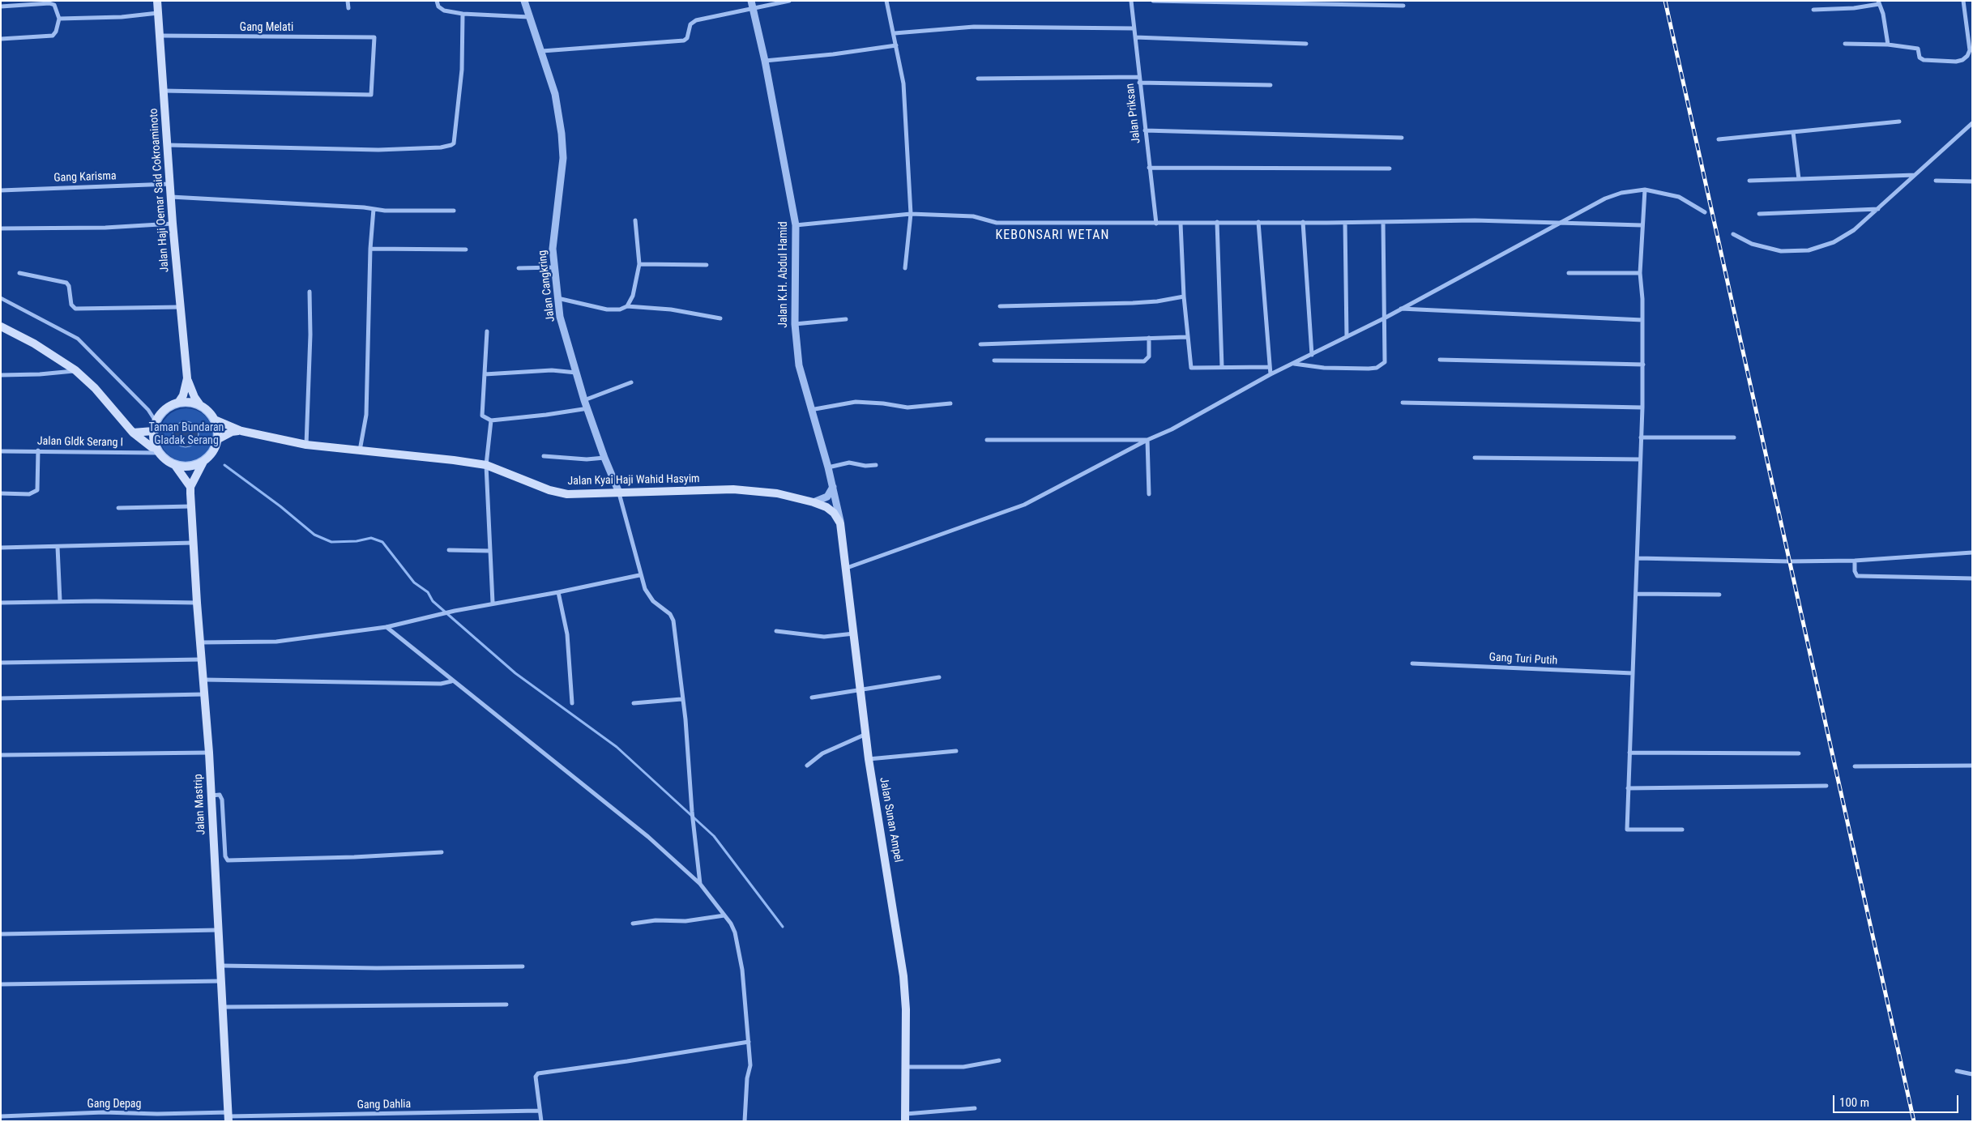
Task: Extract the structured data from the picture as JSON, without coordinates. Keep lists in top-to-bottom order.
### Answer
{
  "streets": {
    "main road": [
      "Jalan Haji Oemar Said Cokroaminoto",
      "Jalan Kyai Haji Wahid Hasyim",
      "Jalan Mastrip",
      "Jalan Sunan Ampel"
    ],
    "street": [
      "Gang Melati",
      "Jalan Priksan",
      "Gang Karisma",
      "Jalan K.H. Abdul Hamid",
      "Jalan Cangkring",
      "Jalan Gldk Serang I",
      "Gang Turi Putih",
      "Gang Depag",
      "Gang Dahlia"
    ]
  },
  "crossings": [
    ["Gang Melati", "Jalan Haji Oemar Said Cokroaminoto"],
    ["Gang Karisma", "Jalan Haji Oemar Said Cokroaminoto"],
    ["Jalan K.H. Abdul Hamid", "Jalan Kyai Haji Wahid Hasyim"],
    ["Jalan K.H. Abdul Hamid", "Jalan Sunan Ampel"],
    ["Jalan Cangkring", "Jalan Kyai Haji Wahid Hasyim"],
    ["Jalan Kyai Haji Wahid Hasyim", "Jalan Mastrip"],
    ["Jalan Kyai Haji Wahid Hasyim", "Jalan Sunan Ampel"],
    ["Jalan Mastrip", "Gang Depag"],
    ["Jalan Mastrip", "Gang Dahlia"],
    ["Gang Depag", "Gang Dahlia"]
  ],
  "districts": ["KEBONSARI WETAN"],
  "parks": ["Taman Bundaran Gladak Serang"],
  "scale_bar": "100 m"
}
